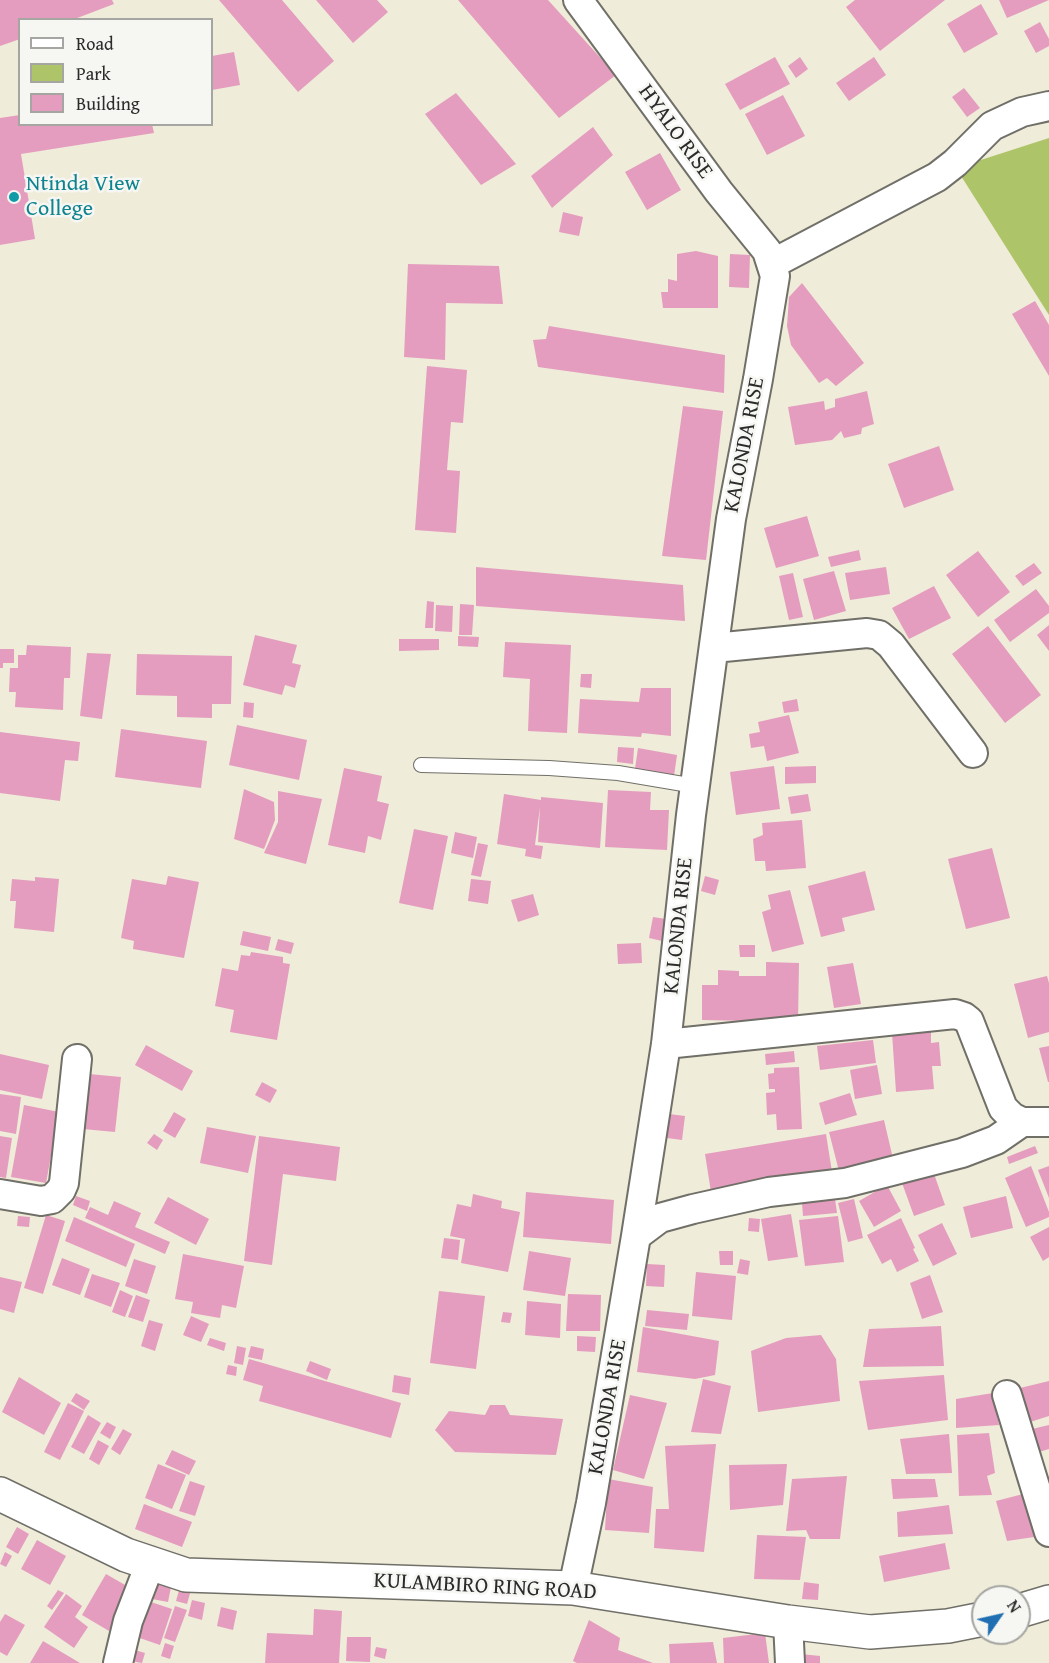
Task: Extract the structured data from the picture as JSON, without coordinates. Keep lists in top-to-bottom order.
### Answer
{
  "streets": {
    "street": ["HYALO RISE", "KALONDA RISE", "KULAMBIRO RING ROAD"]
  },
  "crossings": [
    ["HYALO RISE", "KALONDA RISE"],
    ["KALONDA RISE", "KULAMBIRO RING ROAD"]
  ],
  "places": ["Ntinda View College"],
  "legend": ["Road", "Park", "Building"],
  "north": "top right"
}
